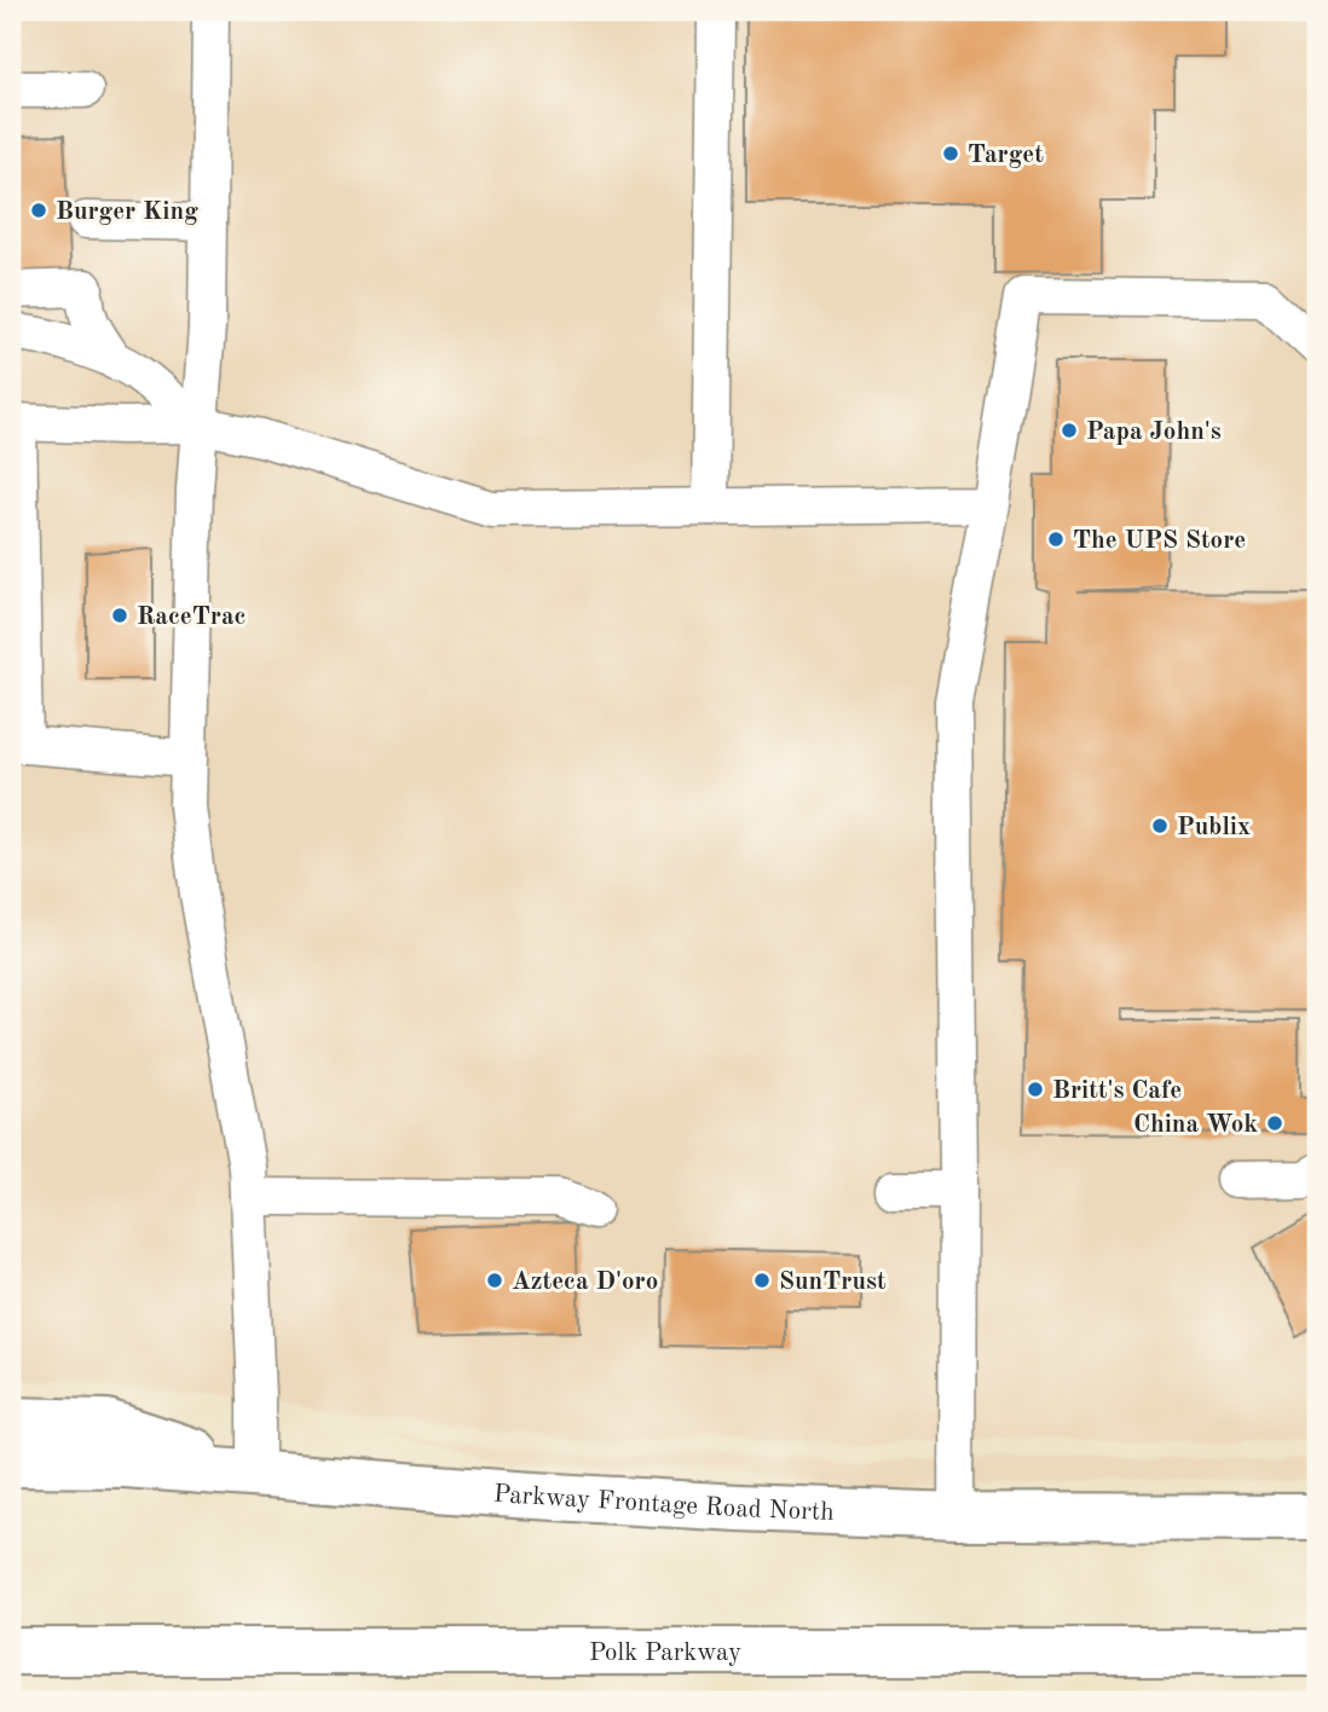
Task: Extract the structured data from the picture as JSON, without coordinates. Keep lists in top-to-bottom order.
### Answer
{
  "streets": {
    "main road": ["Parkway Frontage Road North", "Polk Parkway"]
  },
  "places": [
    "Target",
    "Burger King",
    "Papa John's",
    "The UPS Store",
    "RaceTrac",
    "Publix",
    "Britt's Cafe",
    "China Wok",
    "Azteca D'oro",
    "SunTrust"
  ]
}
